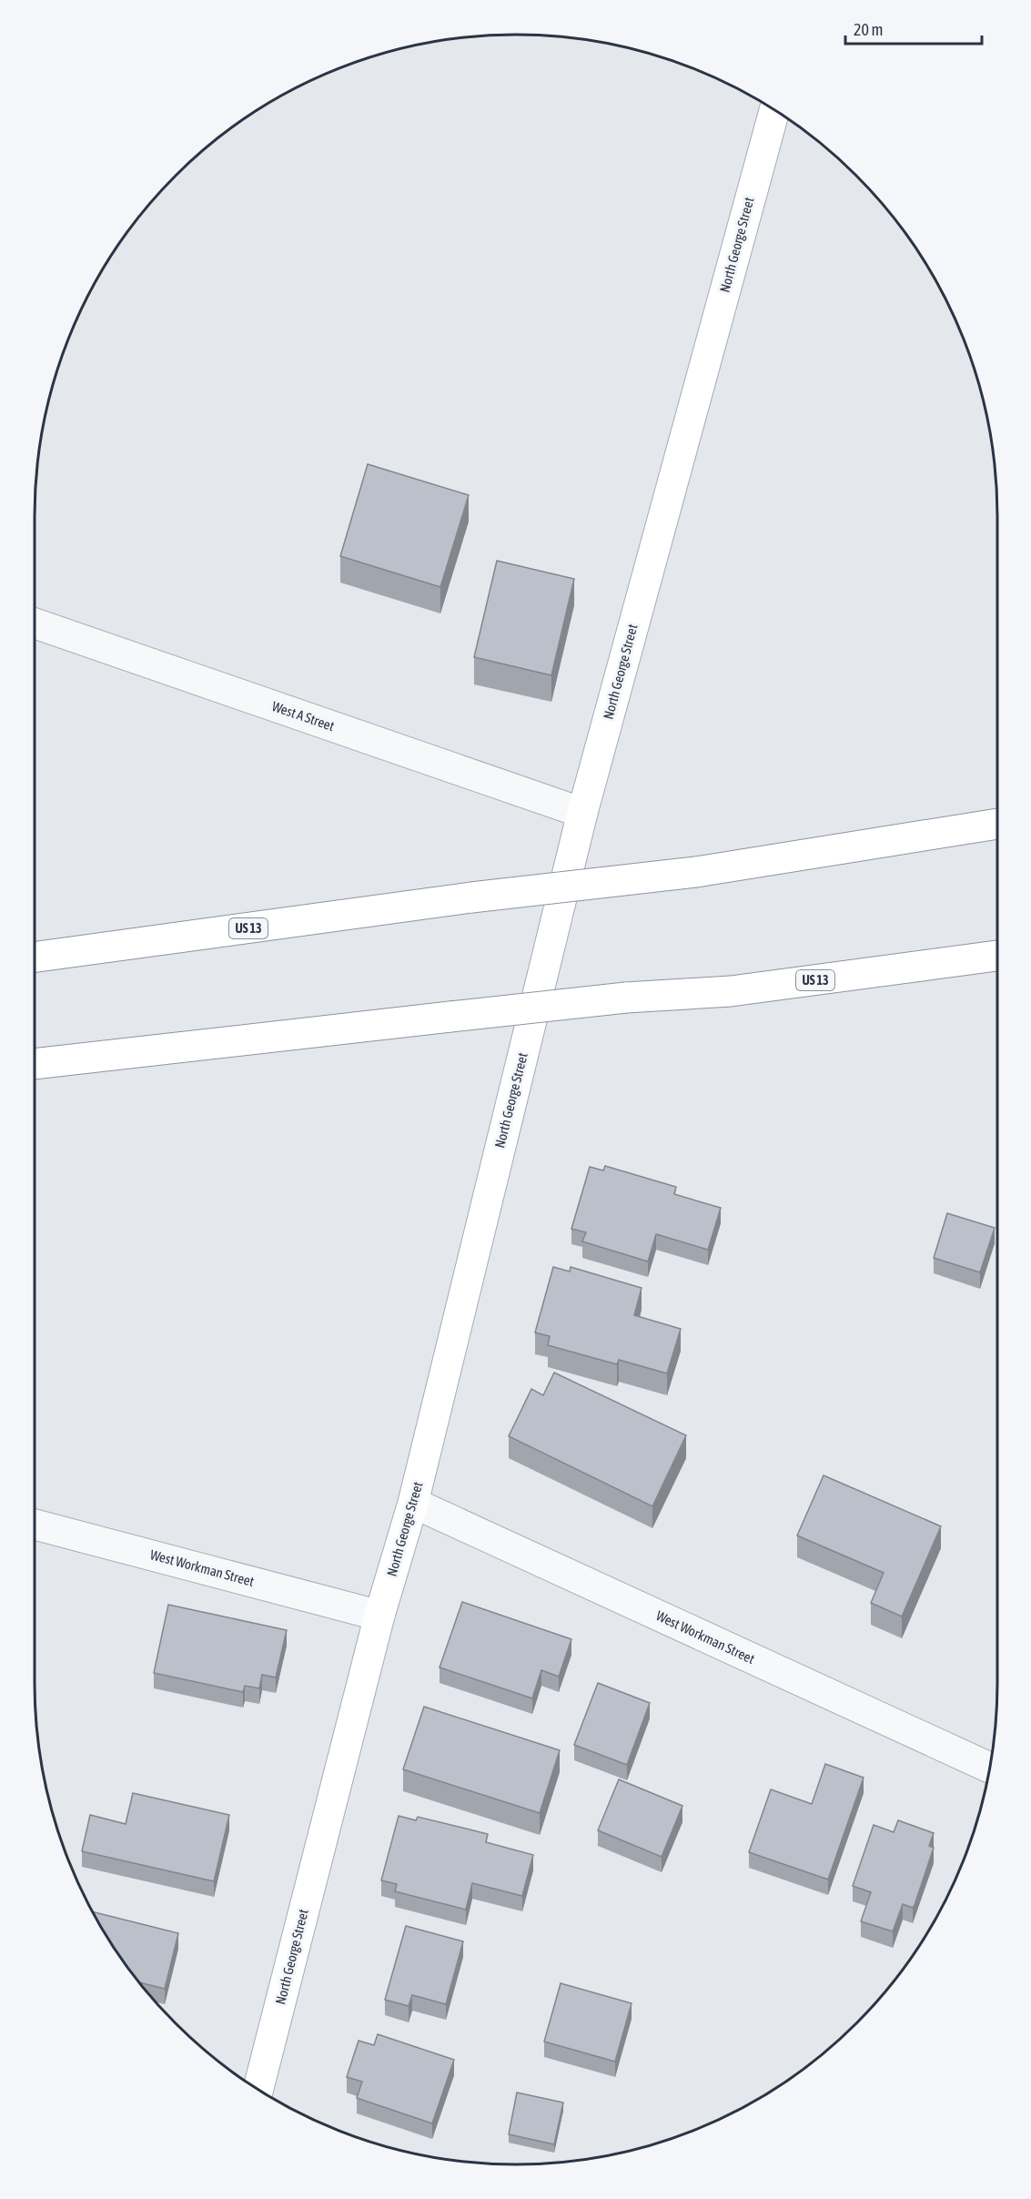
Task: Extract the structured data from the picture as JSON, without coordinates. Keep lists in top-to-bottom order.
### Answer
{
  "streets": {
    "main road": ["North George Street", "US 13"],
    "street": ["West A Street", "West Workman Street"]
  },
  "crossings": [
    ["North George Street", "West A Street"],
    ["North George Street", "West Workman Street"]
  ],
  "scale_bar": "20 m"
}
